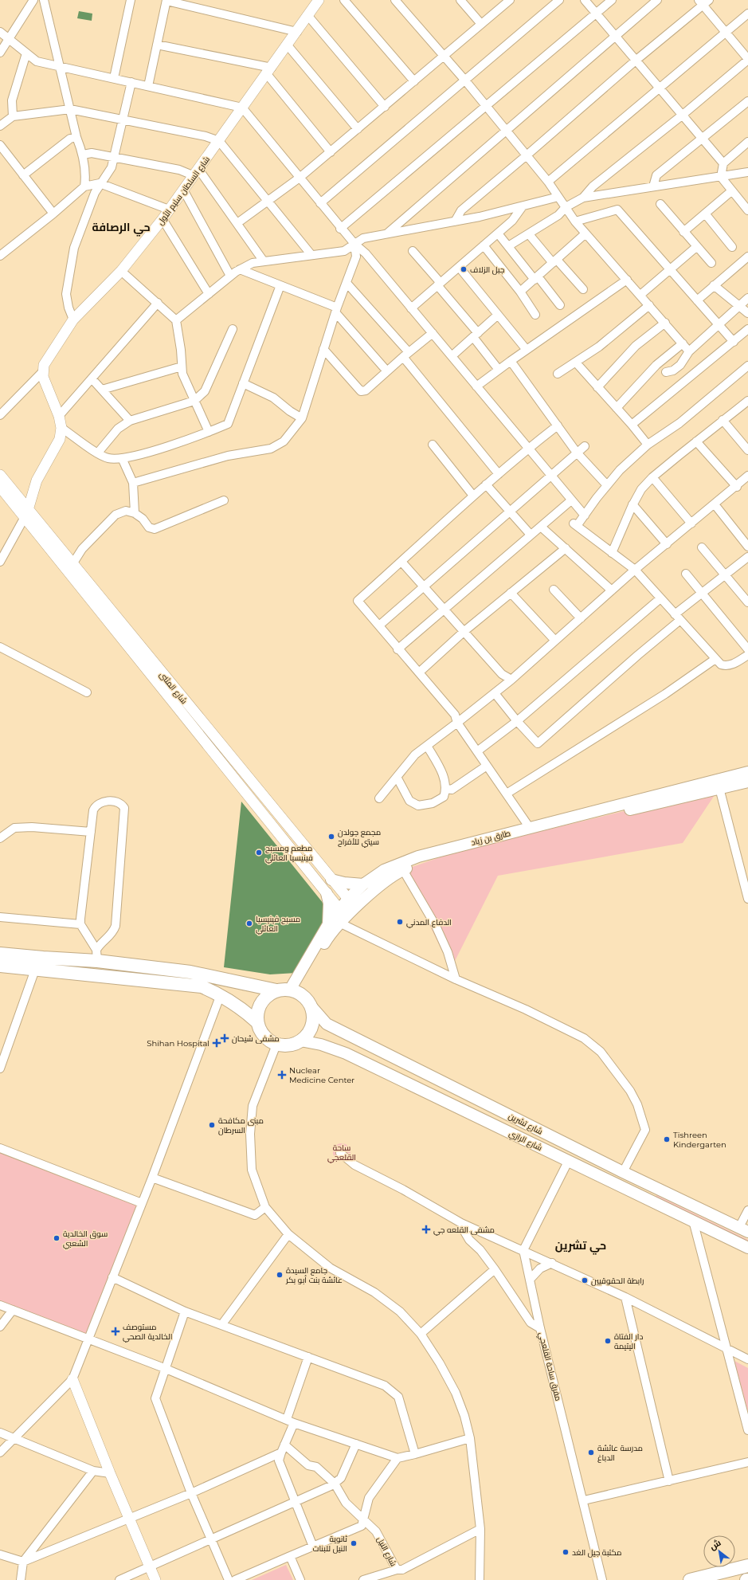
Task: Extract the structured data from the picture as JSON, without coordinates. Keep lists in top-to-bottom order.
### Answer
{
  "streets": {
    "main road": ["طارق بن زياد", "شارع تشرين", "شارع الرازي"],
    "street": [
      "شارع السلطان سليم الأول",
      "شارع المثنى",
      "مفرق ساحة القلعجي",
      "شارع النيل"
    ]
  },
  "crossings": [
    ["شارع المثنى", "طارق بن زياد"],
    ["شارع تشرين", "شارع الرازي"]
  ],
  "districts": ["حي الرصافة", "حي تشرين"],
  "parks": ["ساحة القلعجي"],
  "places": {
    "other": [
      "جبل الزلاف",
      "مجمع جولدن سيتي للأفراح",
      "مطعم ومسبح فينيسيا العائلي",
      "الدفاع المدني",
      "مسبح فينيسيا العائلي",
      "مبنى مكافحة السرطان",
      "Tishreen Kindergarten",
      "سوق الخالدية الشعبي",
      "جامع السيدة عائشة بنت أبو بكر",
      "رابطة الحقوقيين",
      "دار الفتاة اليتيمة",
      "مدرسة عائشة الدباغ",
      "ثانوية النيل للبنات",
      "مكتبة جيل الغد"
    ],
    "health": [
      "مشفى شيحان",
      "Shihan Hospital",
      "Nuclear Medicine Center",
      "مشفى القلعه جي",
      "مستوصف الخالدية الصحي"
    ]
  },
  "north": "top left"
}
